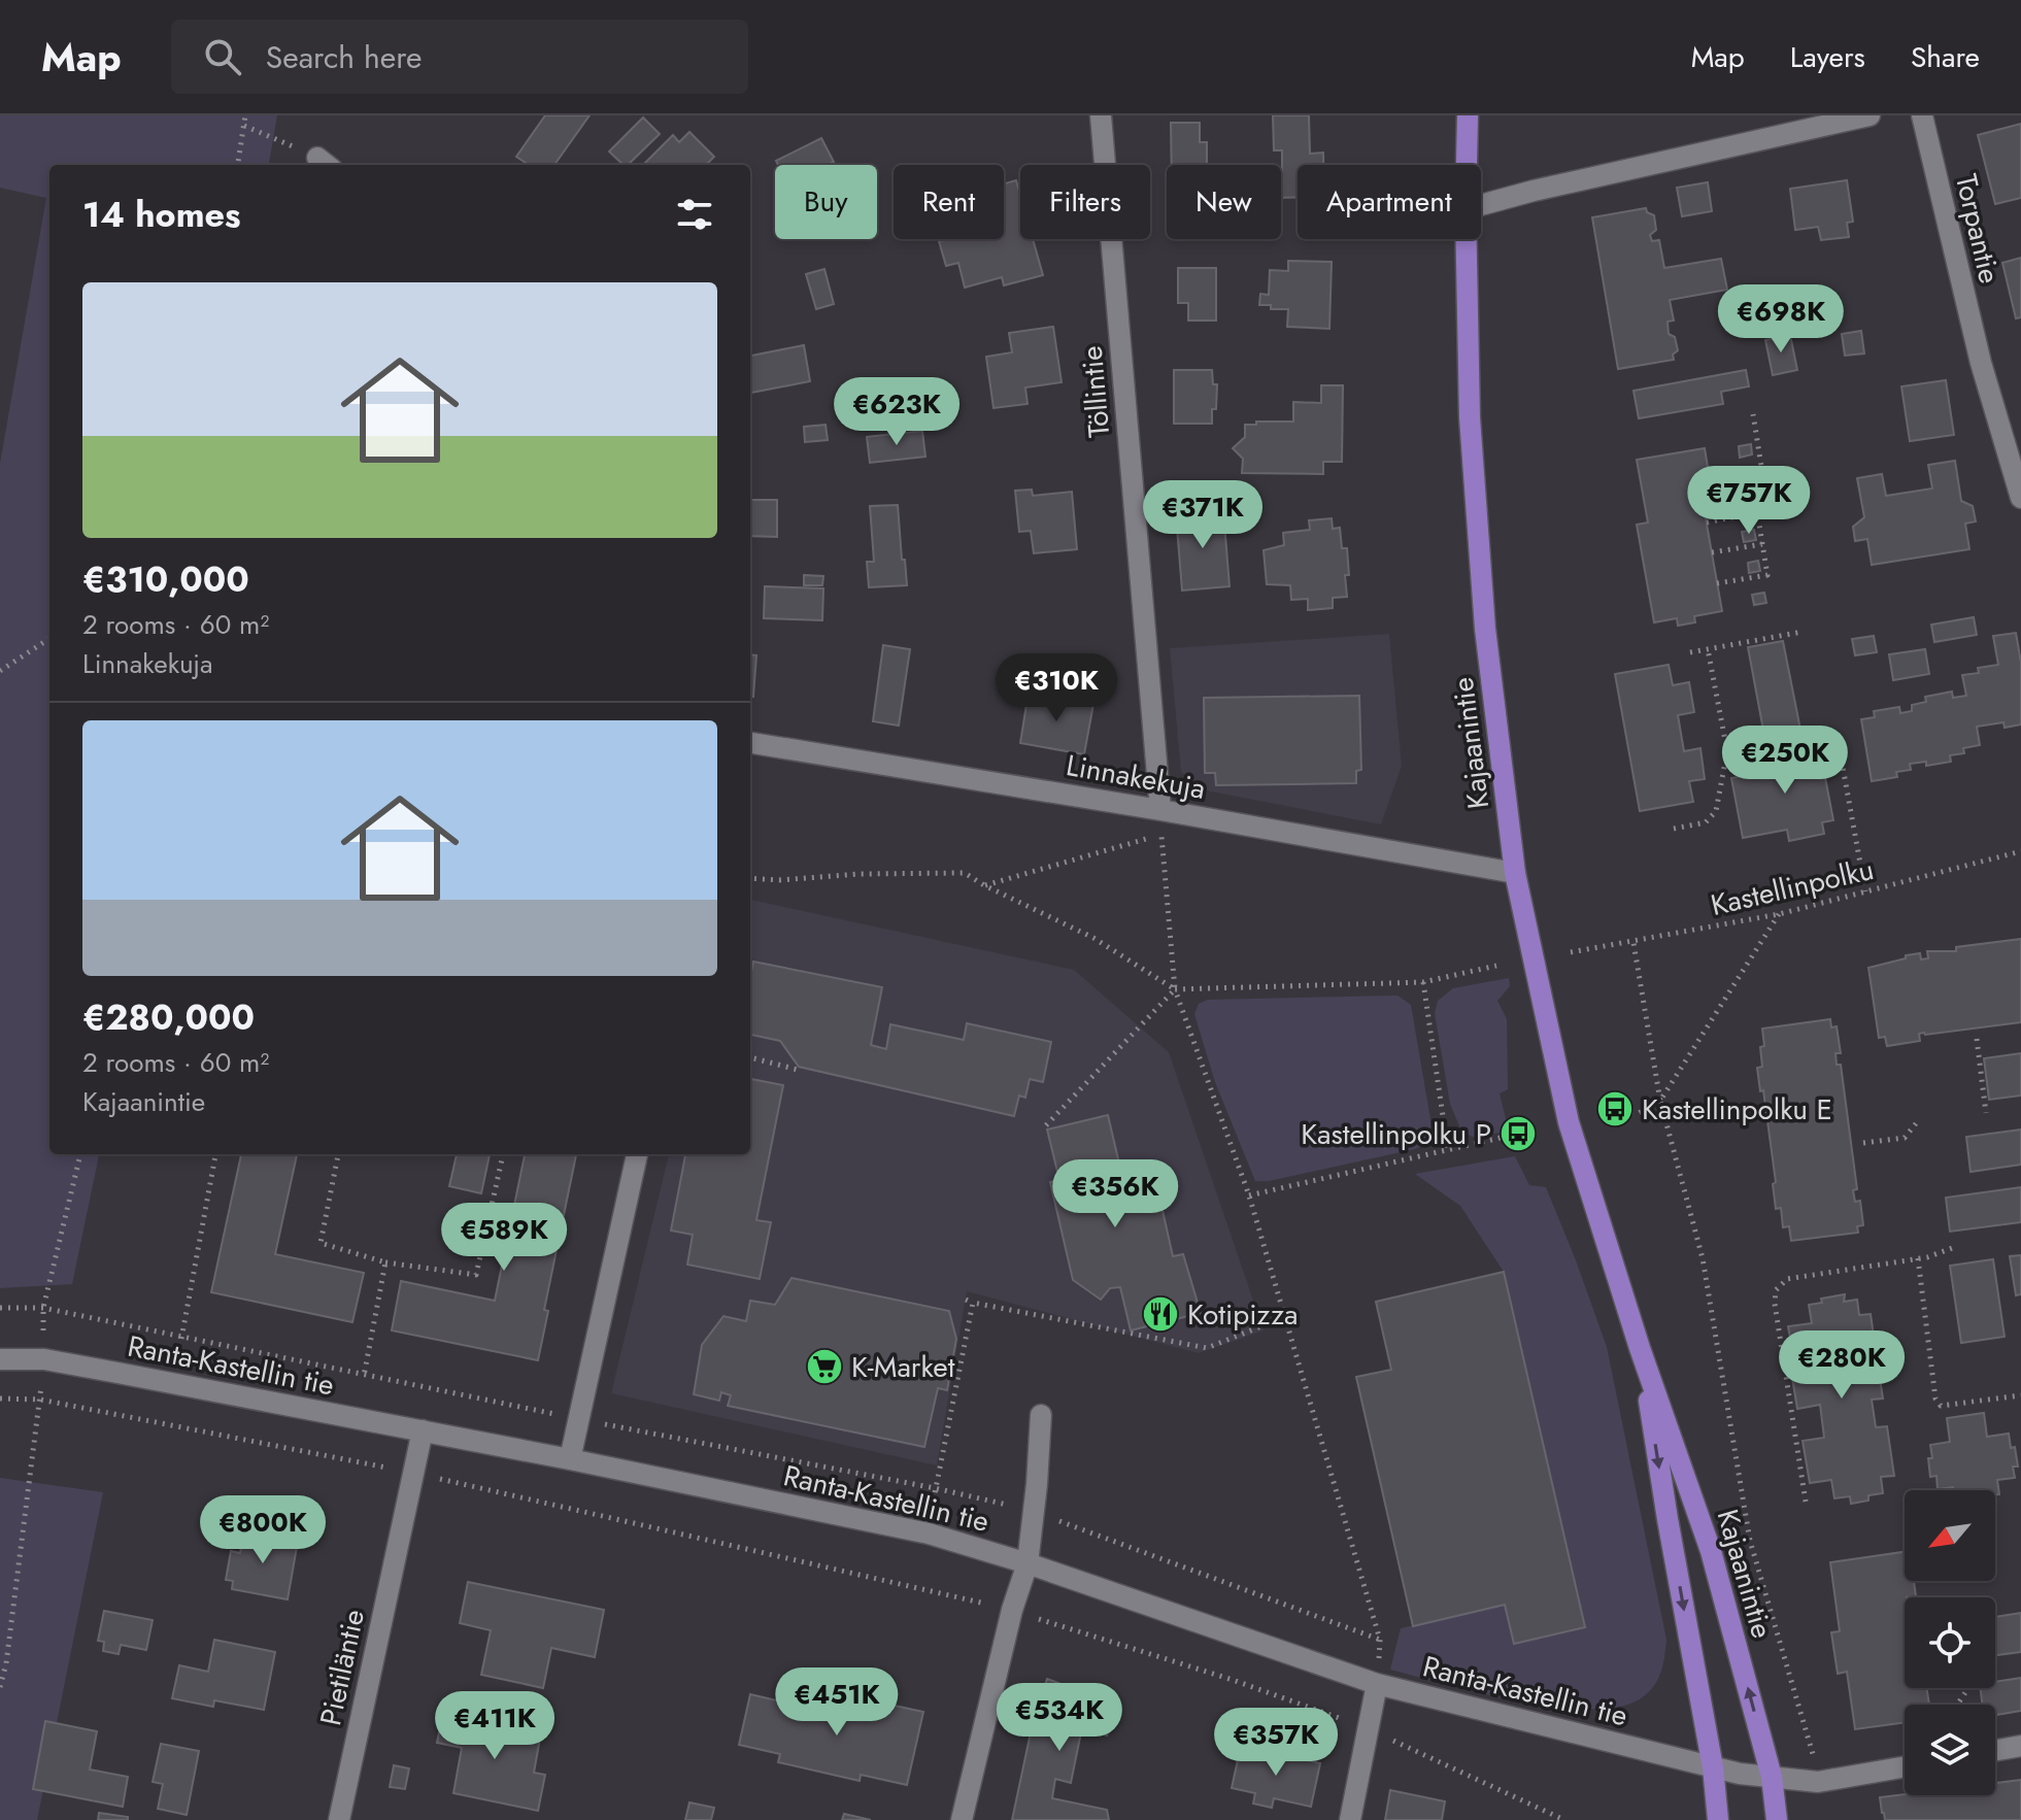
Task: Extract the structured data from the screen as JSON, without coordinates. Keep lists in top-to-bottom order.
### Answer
{
  "streets": {
    "main road": ["Kajaanintie"],
    "street": [
      "Torpantie",
      "Töllintie",
      "Linnakekuja",
      "Ranta-Kastellin tie",
      "Pietiläntie"
    ],
    "path": ["Kastellinpolku"]
  },
  "crossings": [
    ["Töllintie", "Linnakekuja"],
    ["Kajaanintie", "Linnakekuja"],
    ["Kajaanintie", "Ranta-Kastellin tie"],
    ["Ranta-Kastellin tie", "Pietiläntie"]
  ],
  "places": {
    "bus stop": ["Kastellinpolku E", "Kastellinpolku P"],
    "restaurant": ["Kotipizza"],
    "supermarket": ["K-Market"]
  },
  "north": "bottom left",
  "page": {
    "header": "Map",
    "search": "Search here",
    "nav": ["Map", "Layers", "Share"],
    "chip": [
      "Buy",
      "Rent",
      "Filters",
      "New",
      "Apartment"
    ],
    "heading": "14 homes",
    "list": [
      {
        "name": "€310,000",
        "note": "2 rooms · 60 m² · Linnakekuja"
      },
      {
        "name": "€280,000",
        "note": "2 rooms · 60 m² · Kajaanintie"
      }
    ],
    "price": [
      "€698K",
      "€623K",
      "€757K",
      "€371K",
      "€310K",
      "€250K",
      "€356K",
      "€589K",
      "€280K",
      "€800K",
      "€451K",
      "€534K",
      "€411K",
      "€357K"
    ]
  }
}
